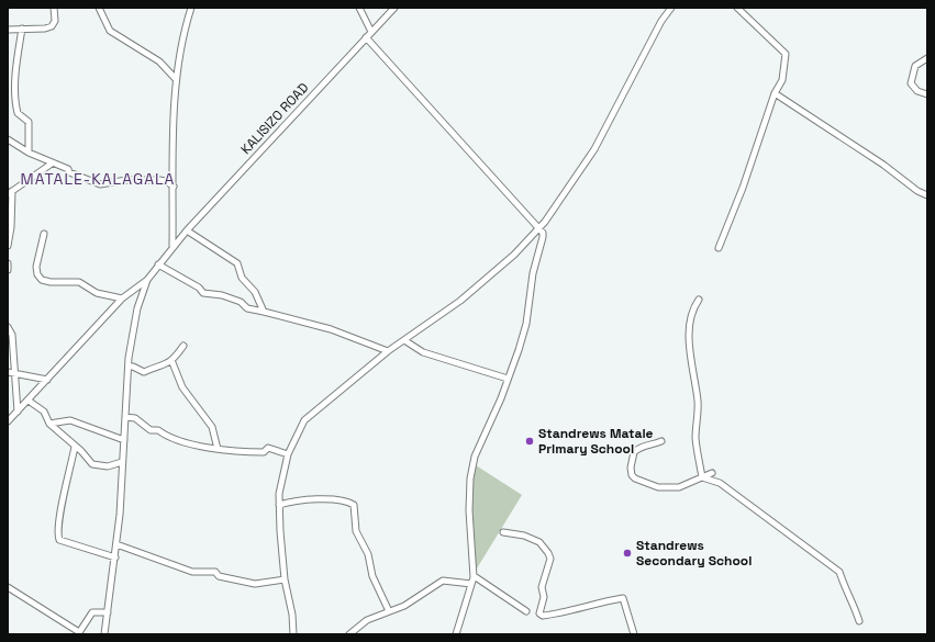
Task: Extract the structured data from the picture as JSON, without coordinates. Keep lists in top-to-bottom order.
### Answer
{
  "streets": {
    "street": ["KALISIZO ROAD"]
  },
  "districts": ["MATALE-KALAGALA"],
  "places": ["Standrews Matale Primary School", "Standrews Secondary School"]
}
